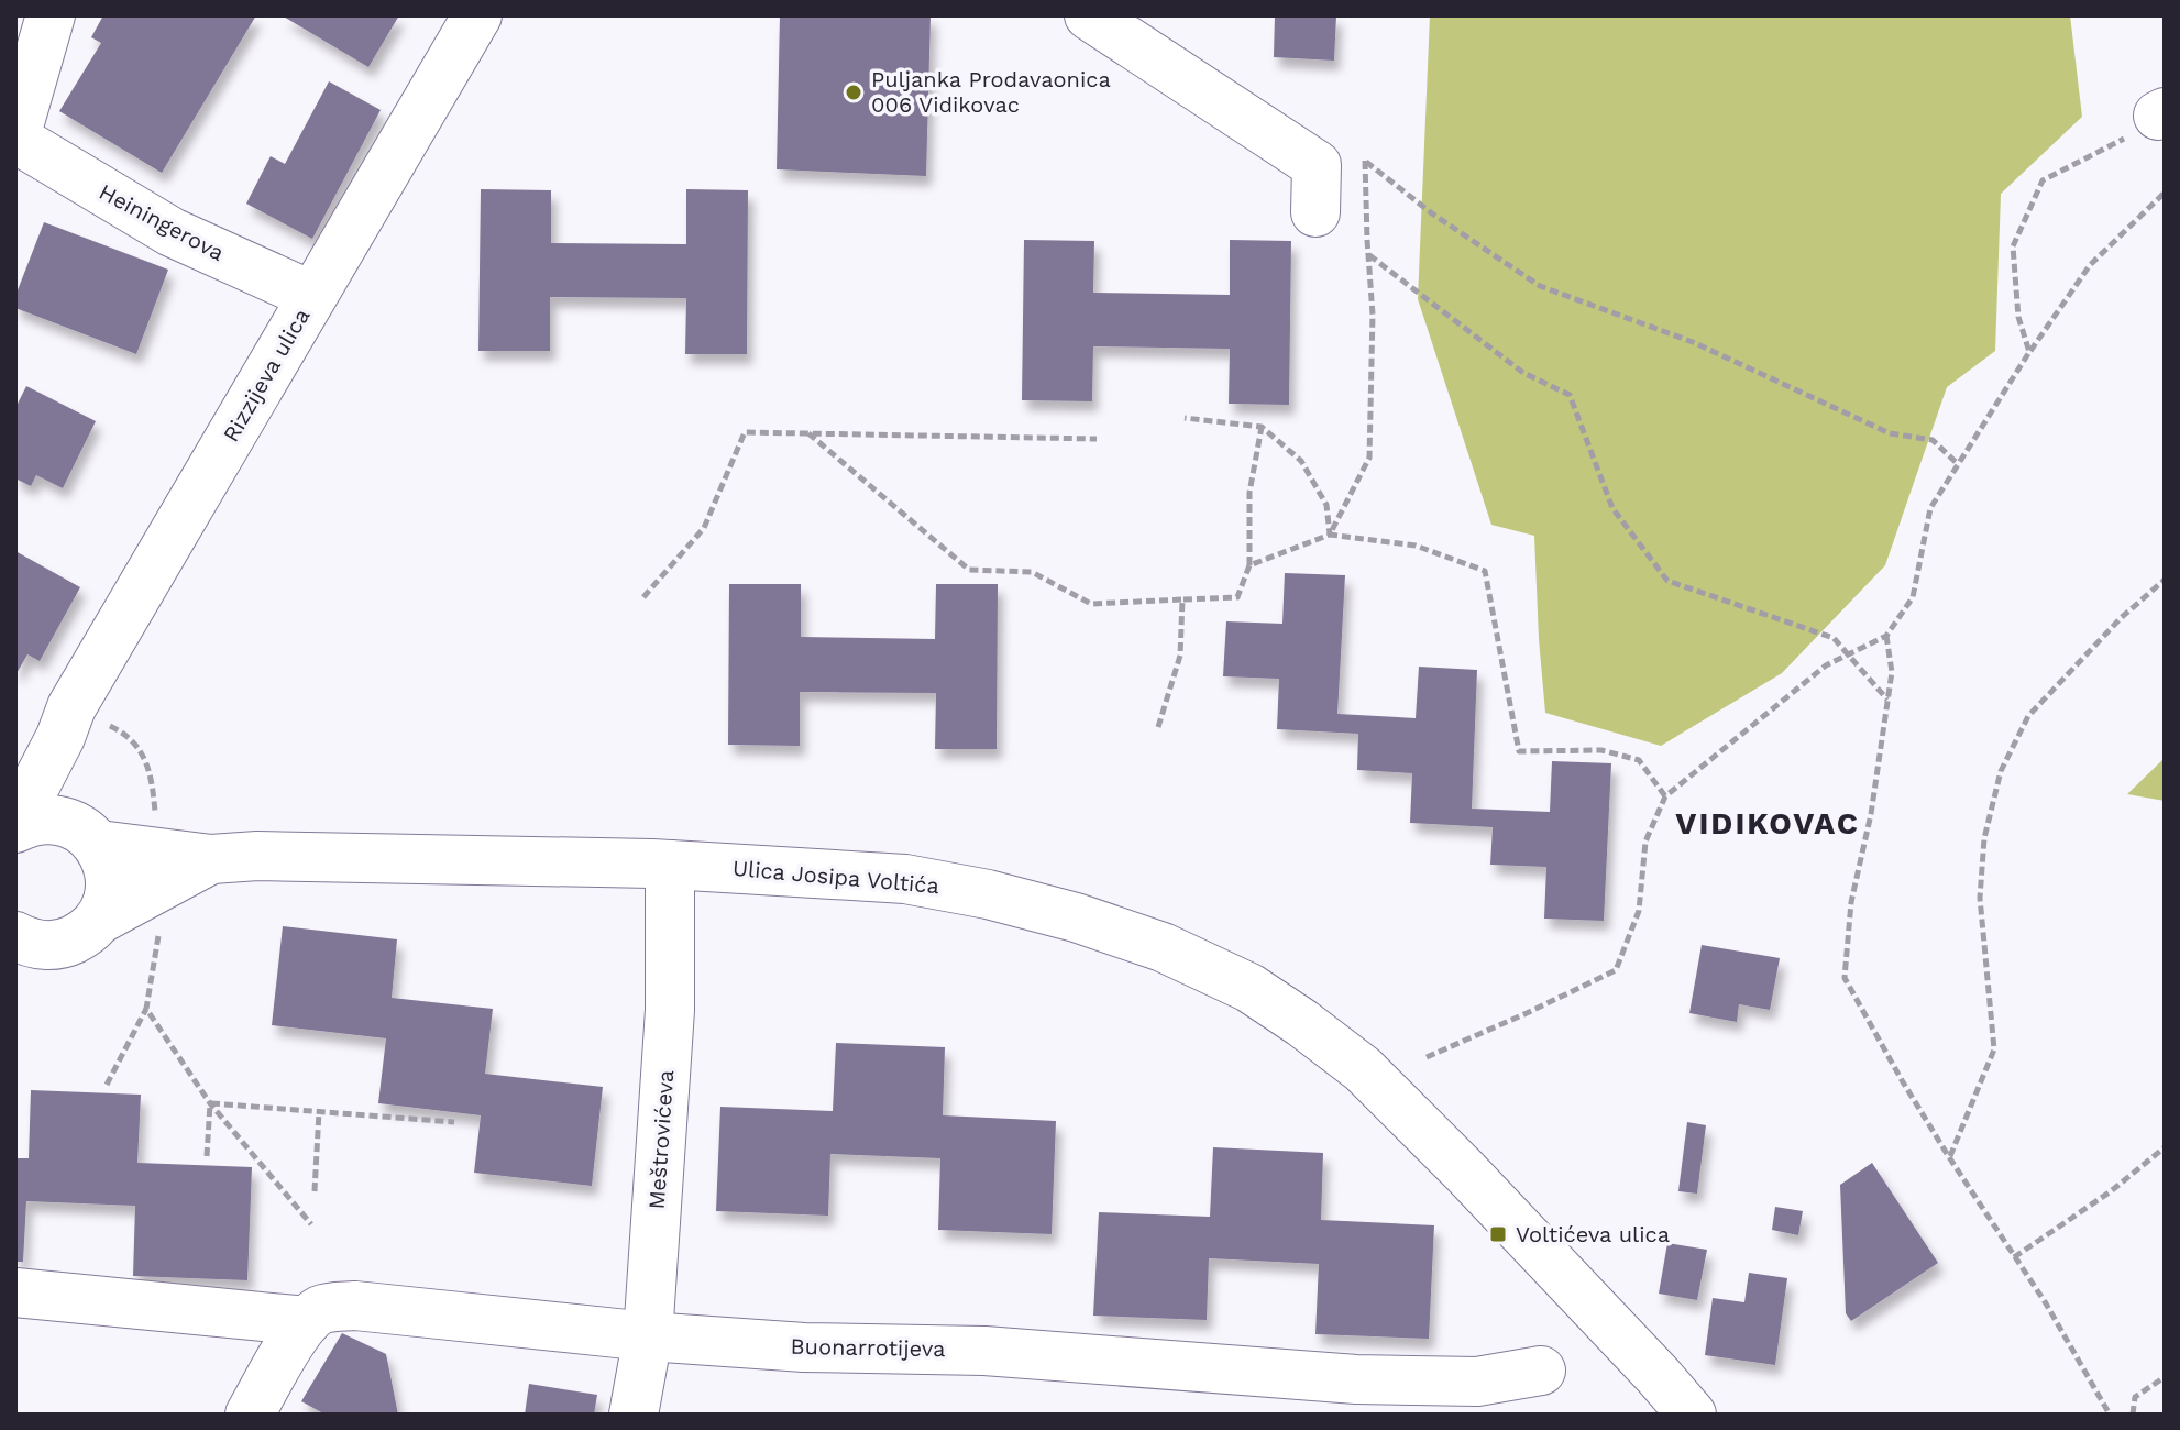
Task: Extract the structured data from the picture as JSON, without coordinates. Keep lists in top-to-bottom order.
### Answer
{
  "streets": {
    "street": [
      "Heiningerova",
      "Rizzijeva ulica",
      "Ulica Josipa Voltića",
      "Meštrovićeva",
      "Buonarrotijeva"
    ]
  },
  "crossings": [
    ["Heiningerova", "Rizzijeva ulica"],
    ["Ulica Josipa Voltića", "Meštrovićeva"],
    ["Meštrovićeva", "Buonarrotijeva"]
  ],
  "districts": ["VIDIKOVAC"],
  "places": {
    "other": ["Puljanka Prodavaonica 006 Vidikovac"],
    "transit": ["Voltićeva ulica"]
  }
}
